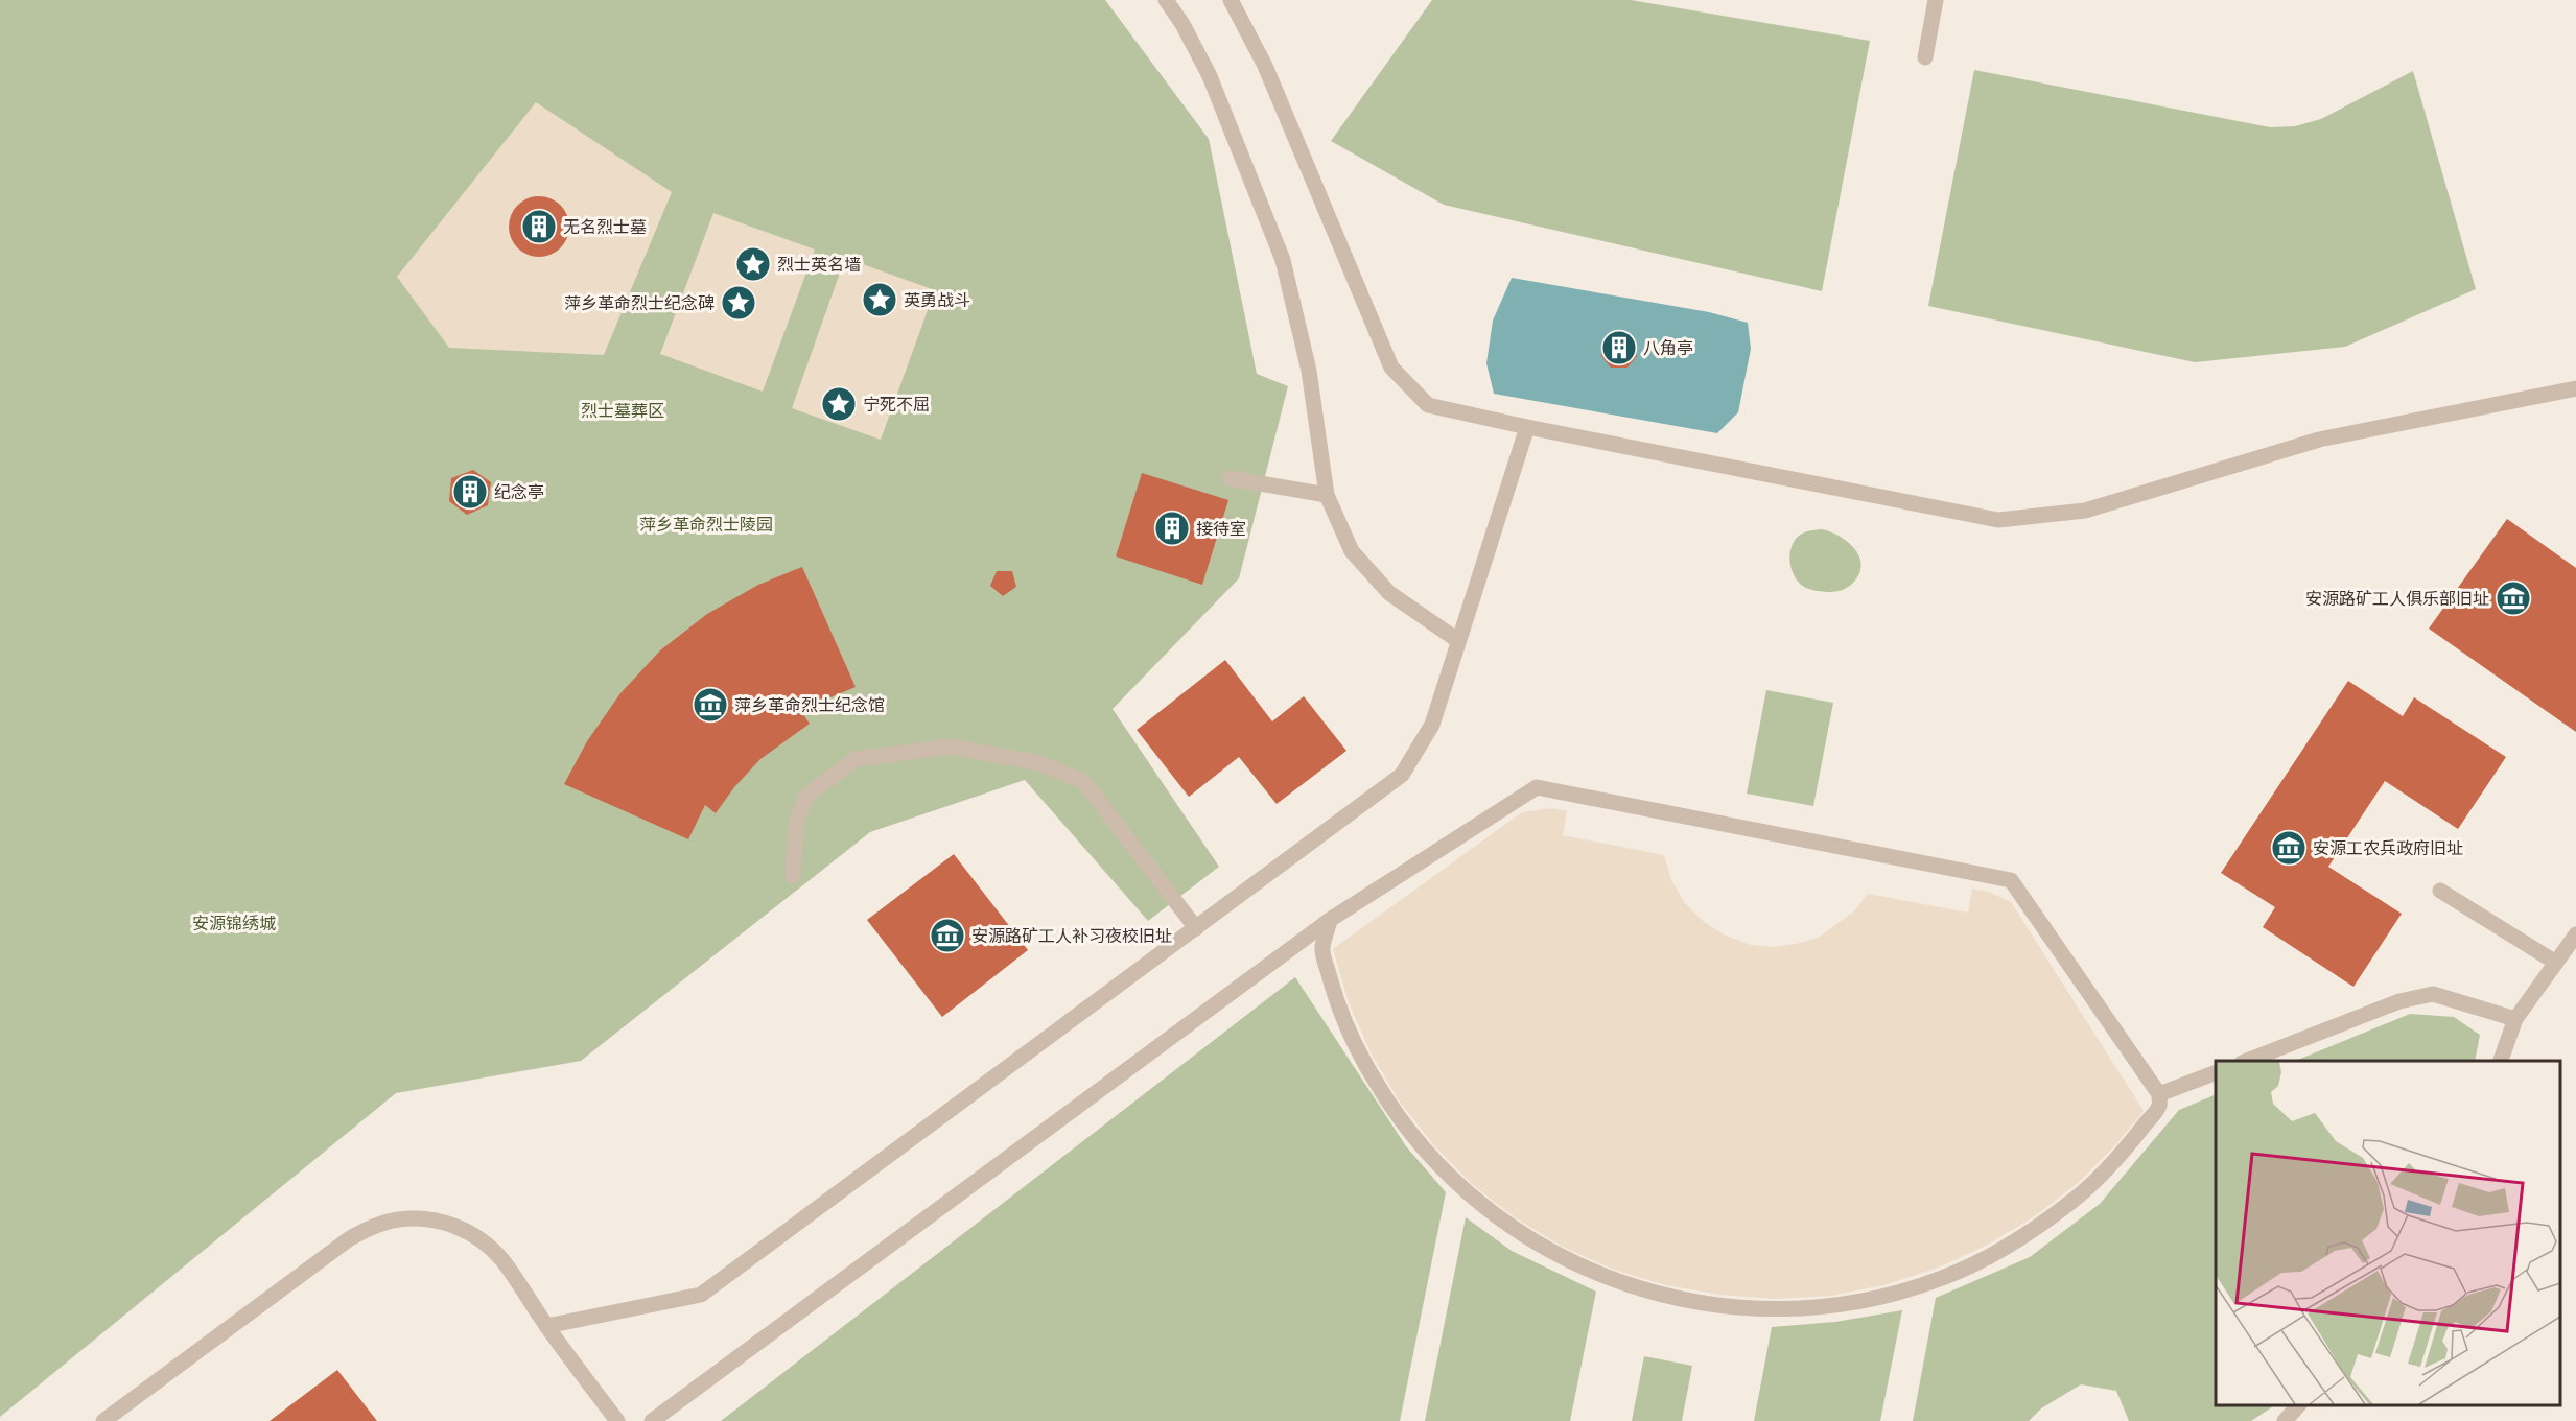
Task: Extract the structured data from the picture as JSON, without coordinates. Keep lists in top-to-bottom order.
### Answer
{
  "parks": ["烈士墓葬区", "萍乡革命烈士陵园", "安源锦绣城"],
  "places": {
    "building": [
      "无名烈士墓",
      "八角亭",
      "纪念亭",
      "接待室"
    ],
    "place": [
      "烈士英名墙",
      "英勇战斗",
      "萍乡革命烈士纪念碑",
      "宁死不屈"
    ],
    "museum": [
      "安源路矿工人俱乐部旧址",
      "萍乡革命烈士纪念馆",
      "安源工农兵政府旧址",
      "安源路矿工人补习夜校旧址"
    ]
  }
}
